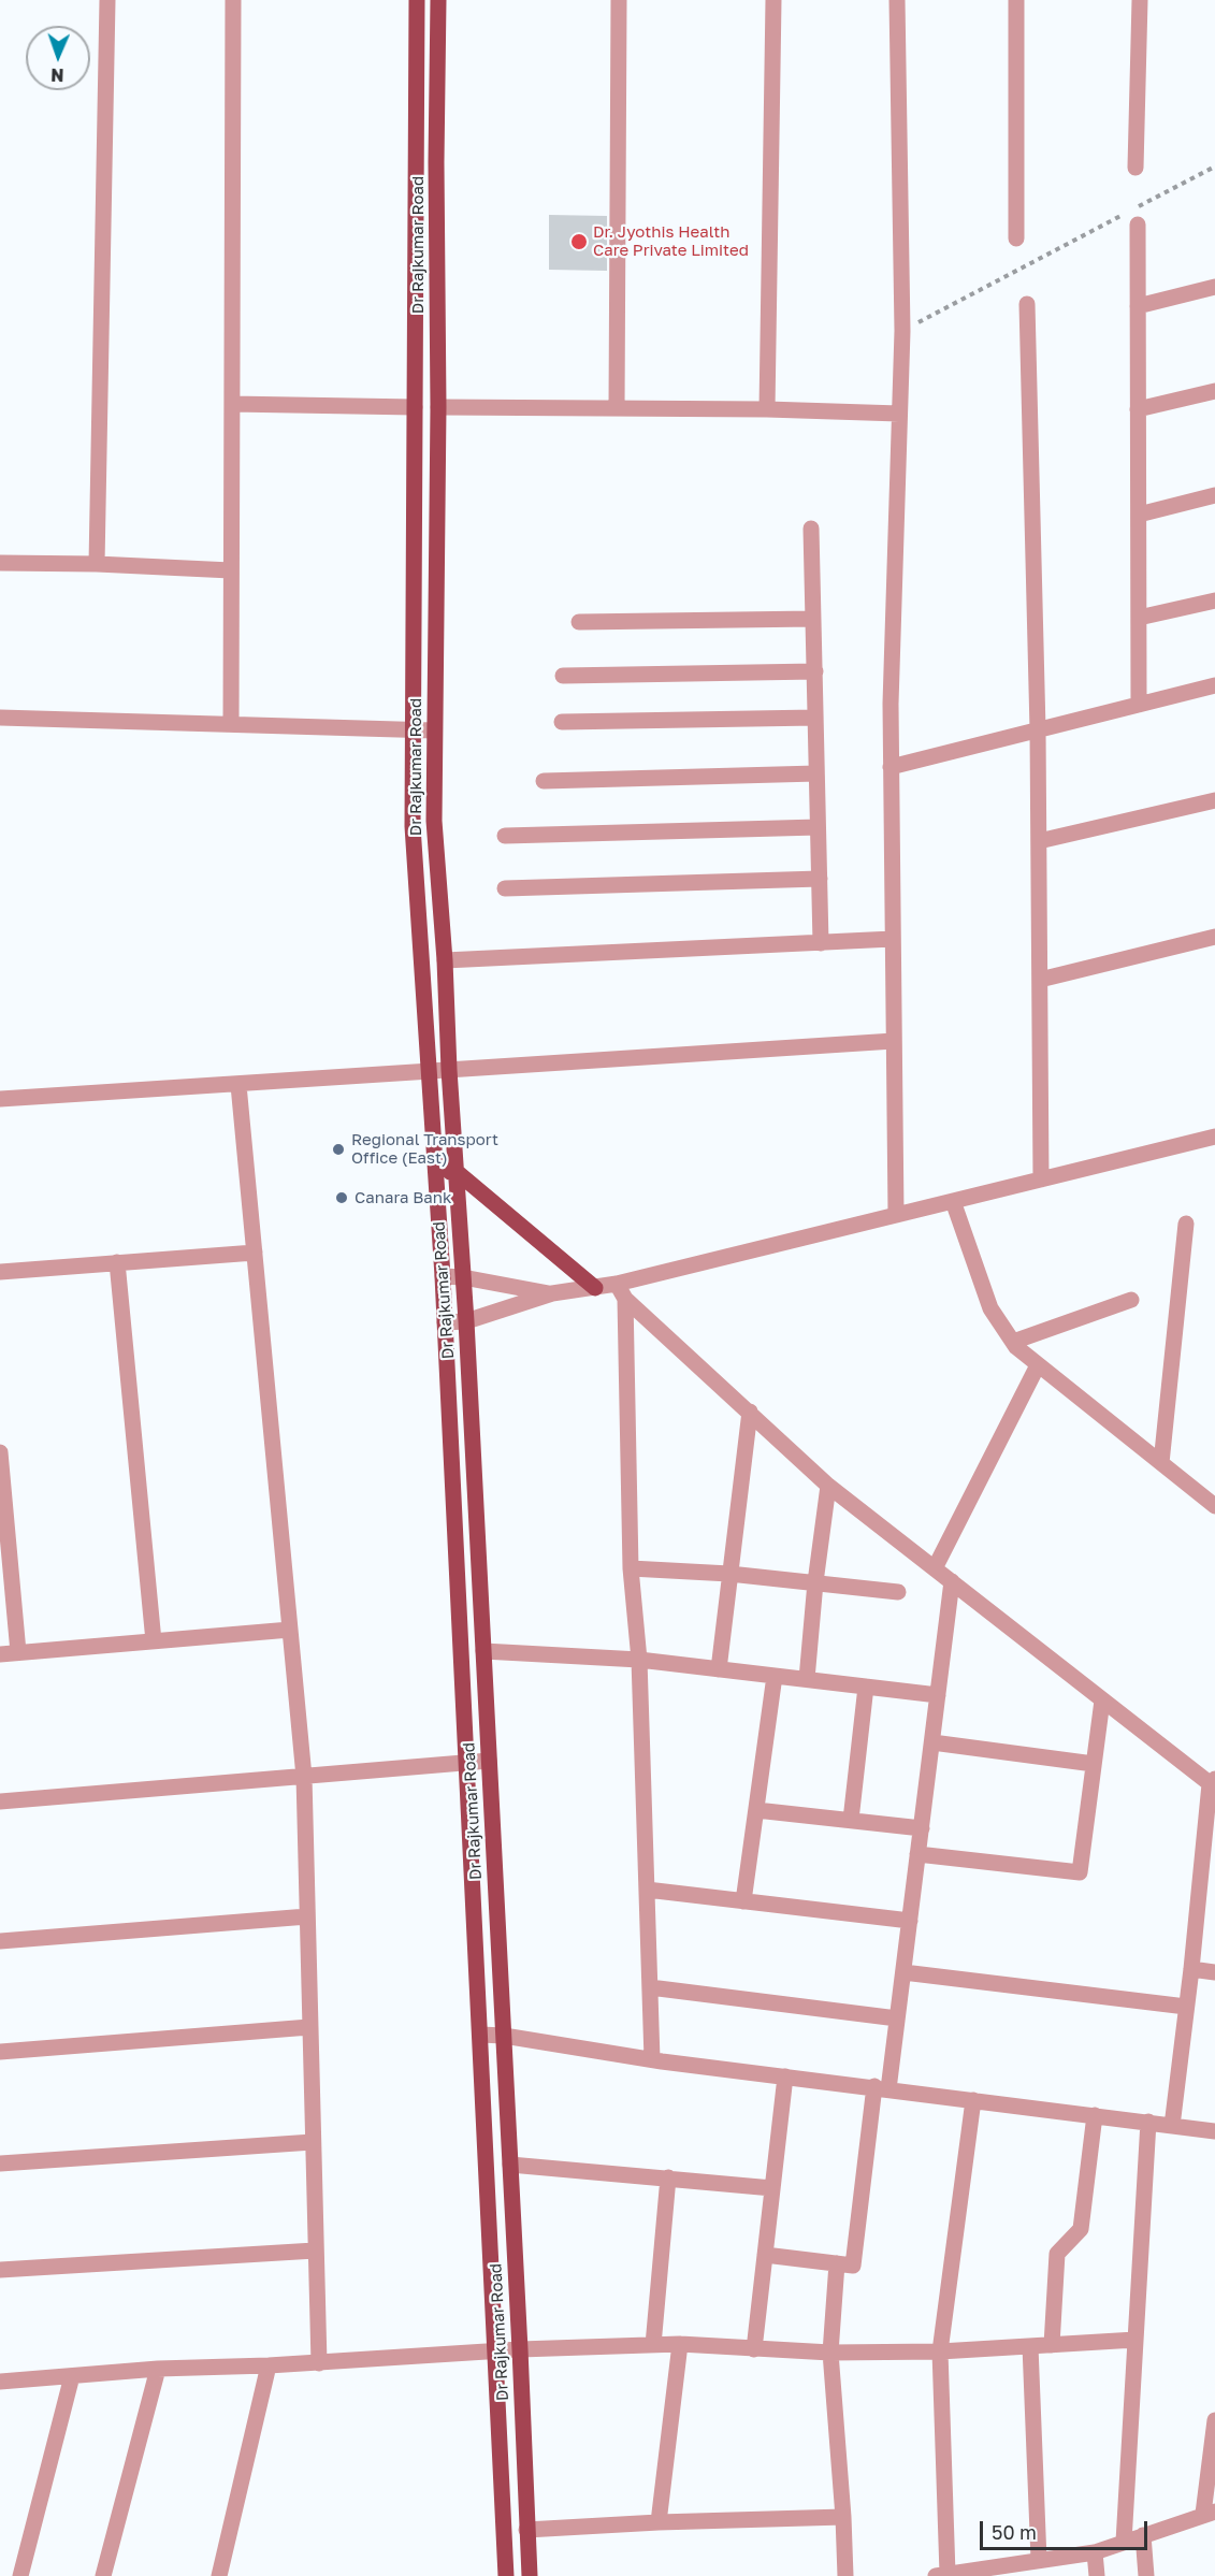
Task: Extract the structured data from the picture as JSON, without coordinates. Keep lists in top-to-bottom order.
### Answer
{
  "streets": {
    "main road": ["Dr Rajkumar Road"]
  },
  "places": ["Dr. Jyothis Health Care Private Limited", "Regional Transport Office (East)", "Canara Bank"],
  "scale_bar": "50 m",
  "north": "bottom"
}
